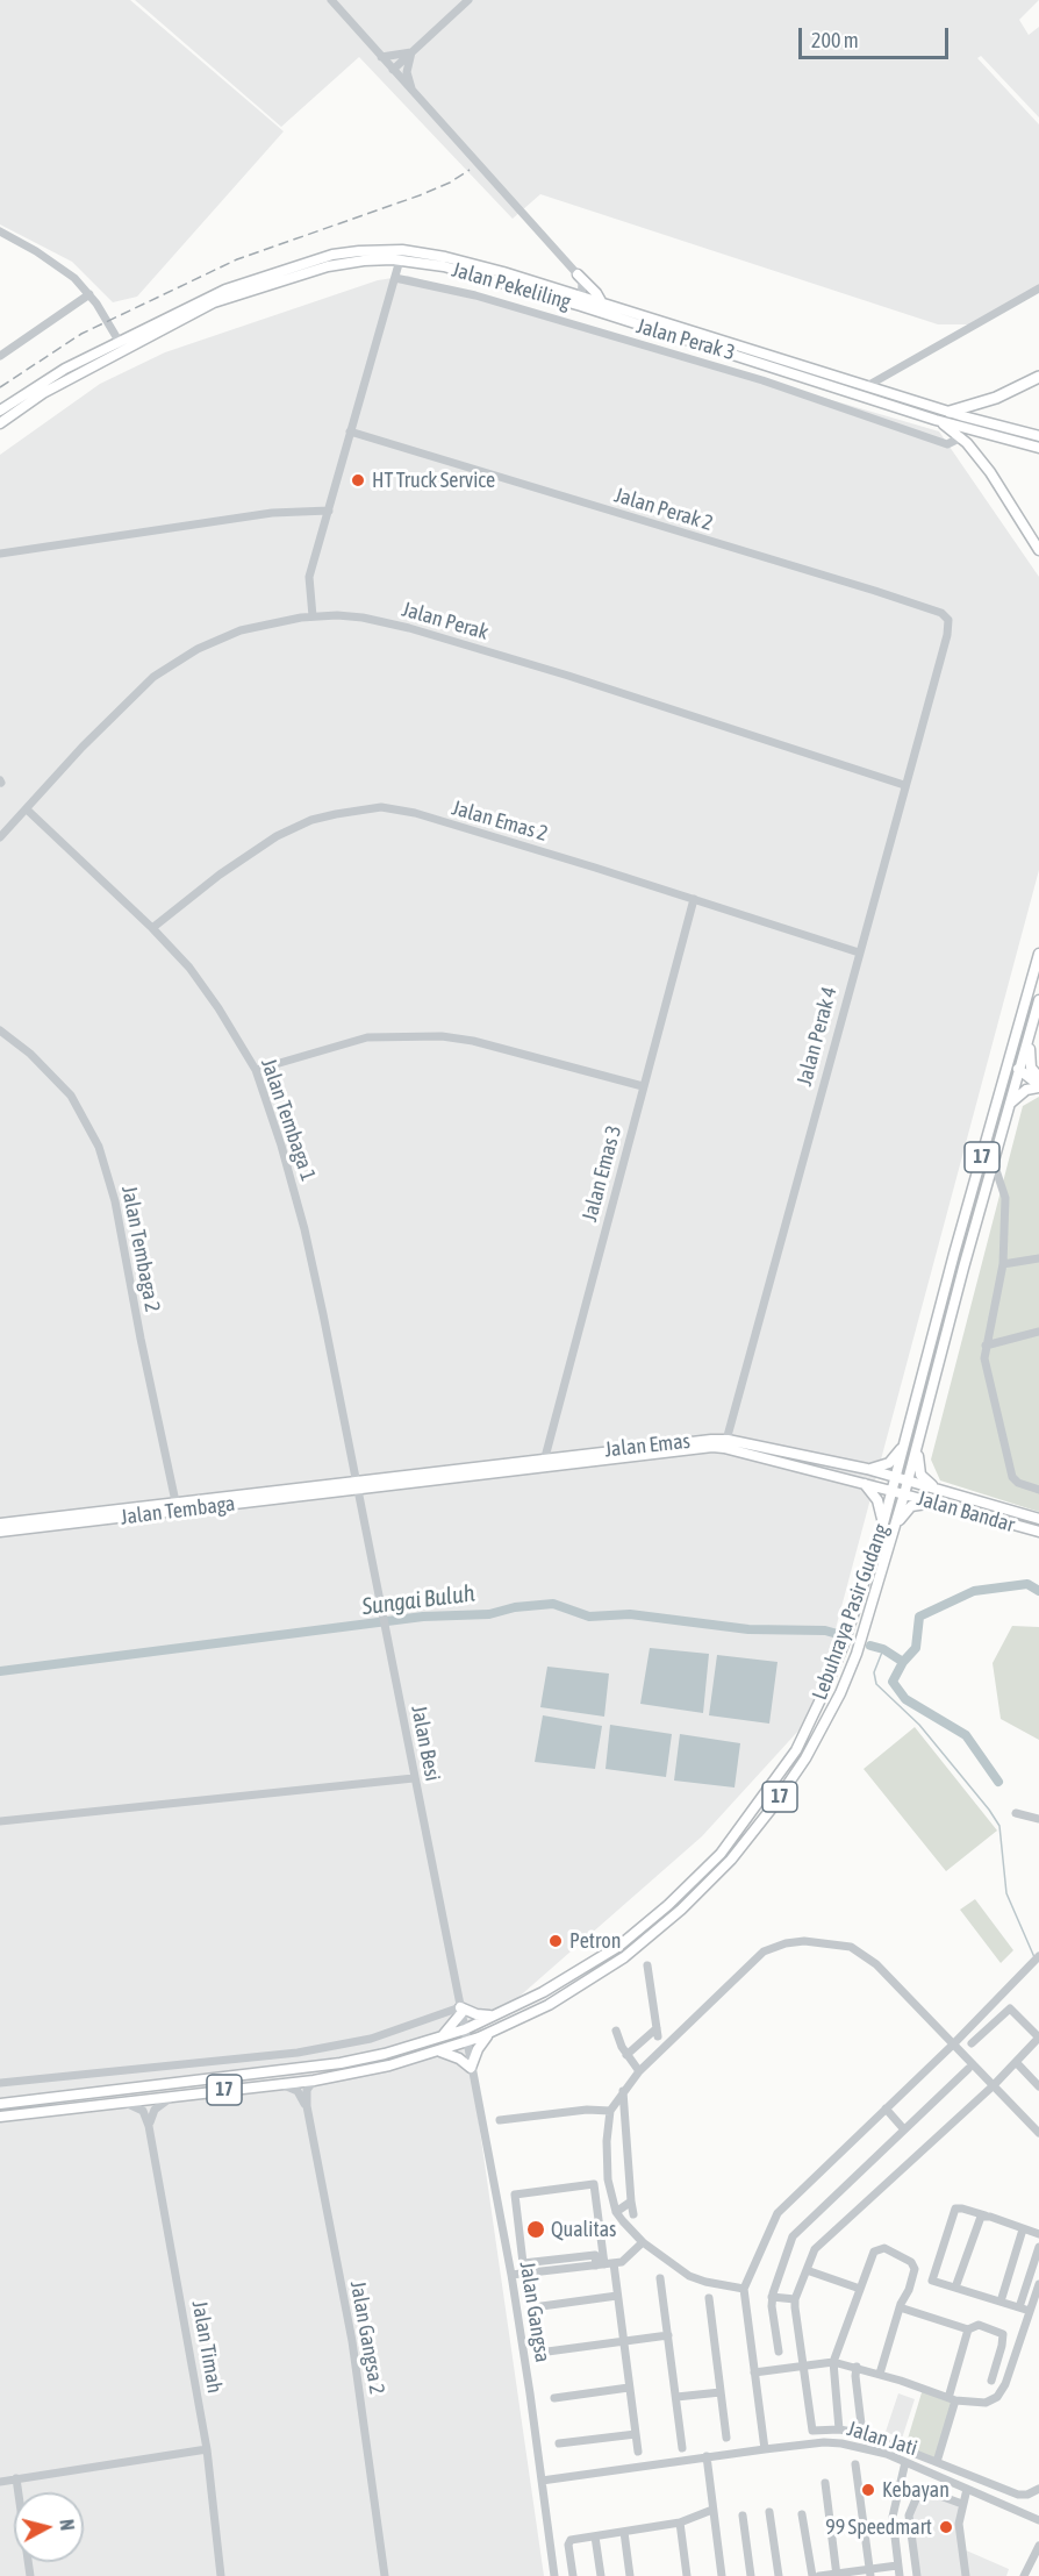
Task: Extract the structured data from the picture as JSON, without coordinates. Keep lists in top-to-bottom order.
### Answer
{
  "streets": {
    "main road": [
      "Jalan Pekeliling",
      "17",
      "Jalan Emas",
      "Jalan Tembaga",
      "Jalan Bandar",
      "Lebuhraya Pasir Gudang"
    ],
    "street": [
      "Jalan Perak 3",
      "Jalan Perak 2",
      "Jalan Perak",
      "Jalan Emas 2",
      "Jalan Perak 4",
      "Jalan Tembaga 1",
      "Jalan Emas 3",
      "Jalan Tembaga 2",
      "Jalan Besi",
      "Jalan Gangsa",
      "Jalan Gangsa 2",
      "Jalan Timah",
      "Jalan Jati"
    ]
  },
  "crossings": [
    ["Jalan Perak 2", "Jalan Perak 4"],
    ["Jalan Perak", "Jalan Perak 4"],
    ["Jalan Perak", "Jalan Tembaga 1"],
    ["Jalan Emas 2", "Jalan Perak 4"],
    ["Jalan Emas 2", "Jalan Tembaga 1"],
    ["Jalan Emas 2", "Jalan Emas 3"],
    ["Jalan Perak 4", "Jalan Emas"],
    ["Jalan Tembaga 1", "Jalan Emas"],
    ["Jalan Tembaga 1", "Jalan Tembaga"],
    ["Jalan Tembaga 1", "Jalan Besi"],
    ["Jalan Emas 3", "Jalan Emas"],
    ["Jalan Tembaga 2", "Jalan Tembaga"],
    ["Jalan Emas", "Jalan Tembaga"],
    ["Jalan Emas", "Jalan Bandar"],
    ["Jalan Emas", "Lebuhraya Pasir Gudang"],
    ["Jalan Emas", "Jalan Besi"],
    ["Jalan Tembaga", "Jalan Besi"],
    ["Jalan Bandar", "Lebuhraya Pasir Gudang"],
    ["Lebuhraya Pasir Gudang", "Jalan Gangsa"],
    ["Lebuhraya Pasir Gudang", "Jalan Gangsa 2"],
    ["Jalan Besi", "Jalan Gangsa"],
    ["Jalan Gangsa", "Jalan Jati"]
  ],
  "water": ["Sungai Buluh"],
  "places": [
    "HT Truck Service",
    "Petron",
    "Qualitas",
    "Kebayan",
    "99 Speedmart"
  ],
  "scale_bar": "200 m",
  "north": "right"
}
